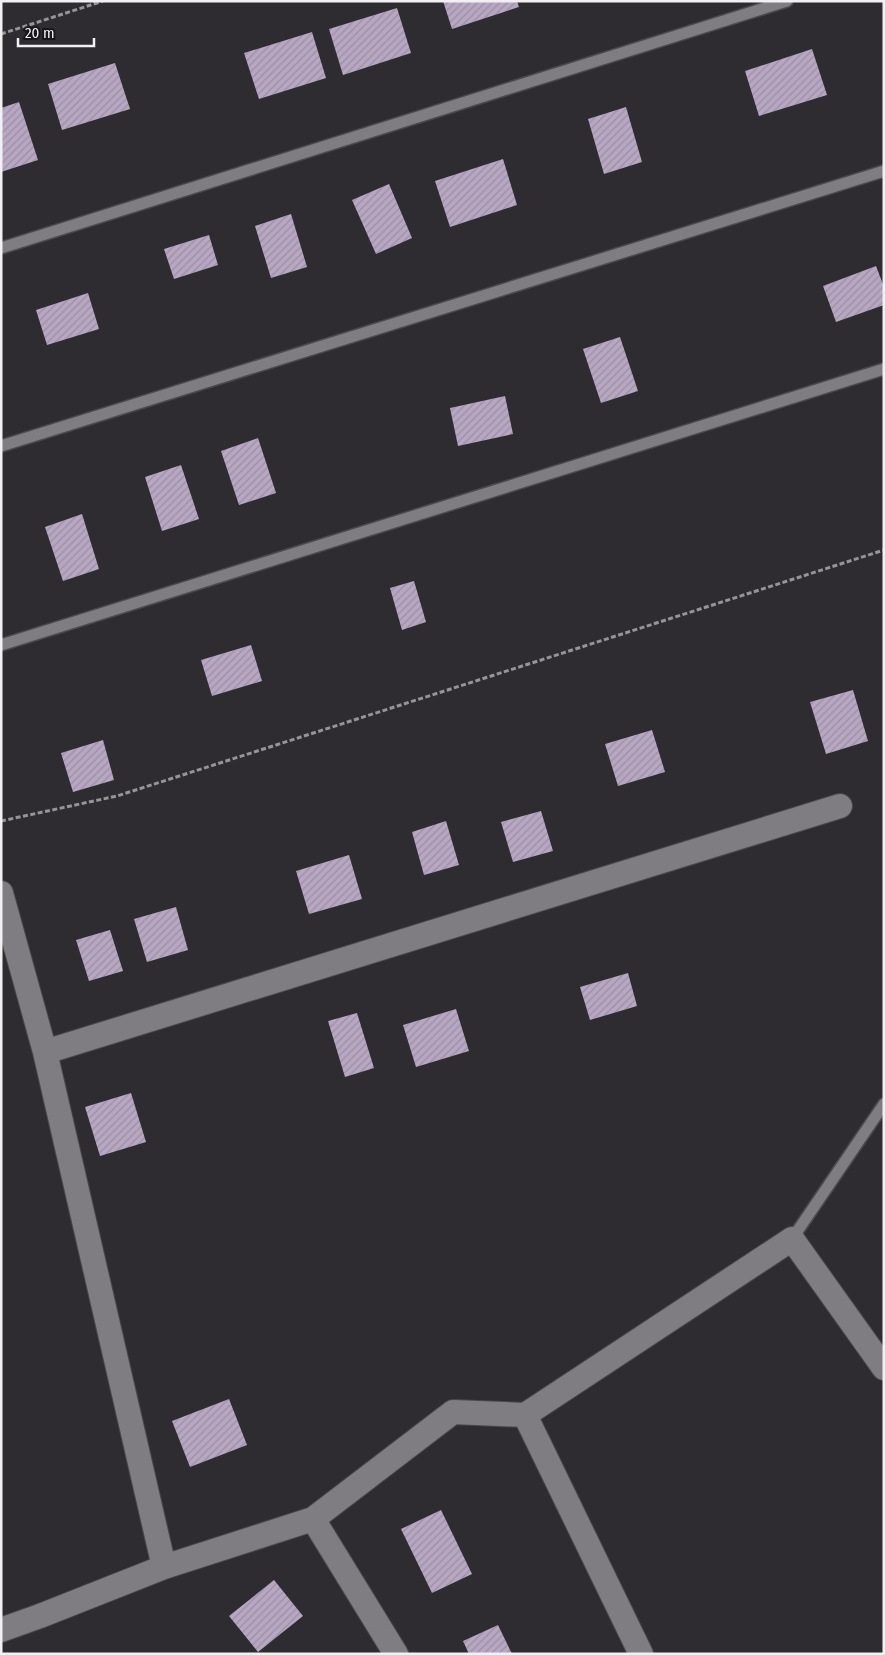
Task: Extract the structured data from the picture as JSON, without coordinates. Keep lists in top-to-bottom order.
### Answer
{
  "scale_bar": "20 m"
}
